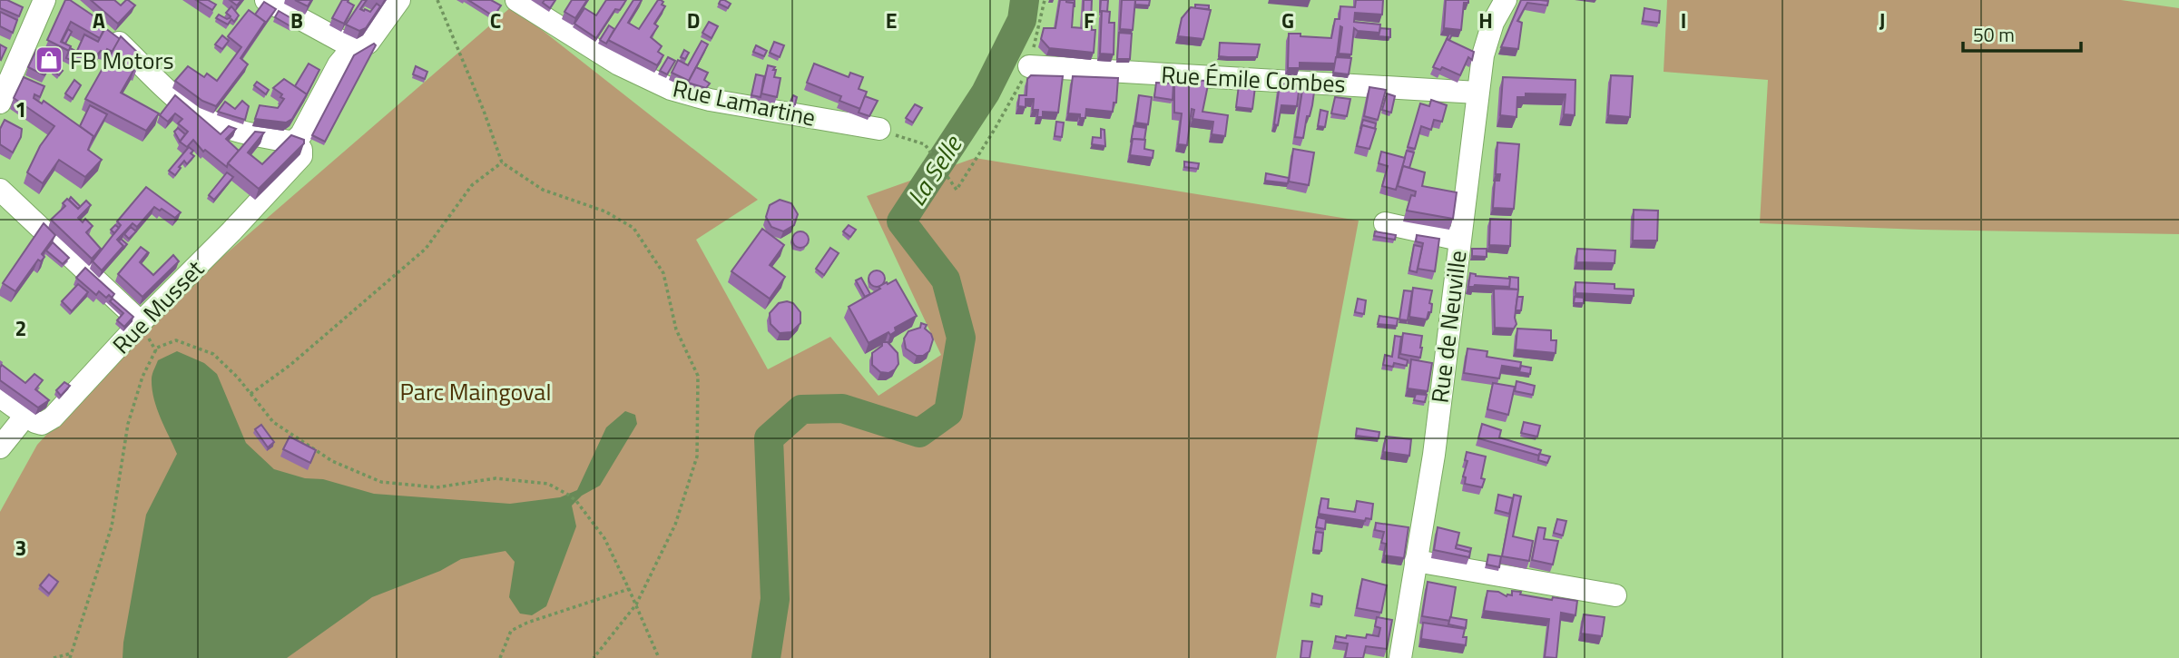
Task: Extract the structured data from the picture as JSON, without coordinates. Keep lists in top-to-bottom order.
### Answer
{
  "streets": {
    "street": [
      "Rue Émile Combes",
      "Rue Lamartine",
      "Rue Musset",
      "Rue de Neuville"
    ]
  },
  "crossings": [
    ["Rue Émile Combes", "Rue de Neuville"]
  ],
  "water": ["La Selle"],
  "parks": ["Parc Maingoval"],
  "places": {
    "shop": ["FB Motors"]
  },
  "scale_bar": "50 m",
  "grid": {
    "columns": [
      "A",
      "B",
      "C",
      "D",
      "E",
      "F",
      "G",
      "H",
      "I",
      "J"
    ],
    "rows": ["1", "2", "3"]
  }
}
